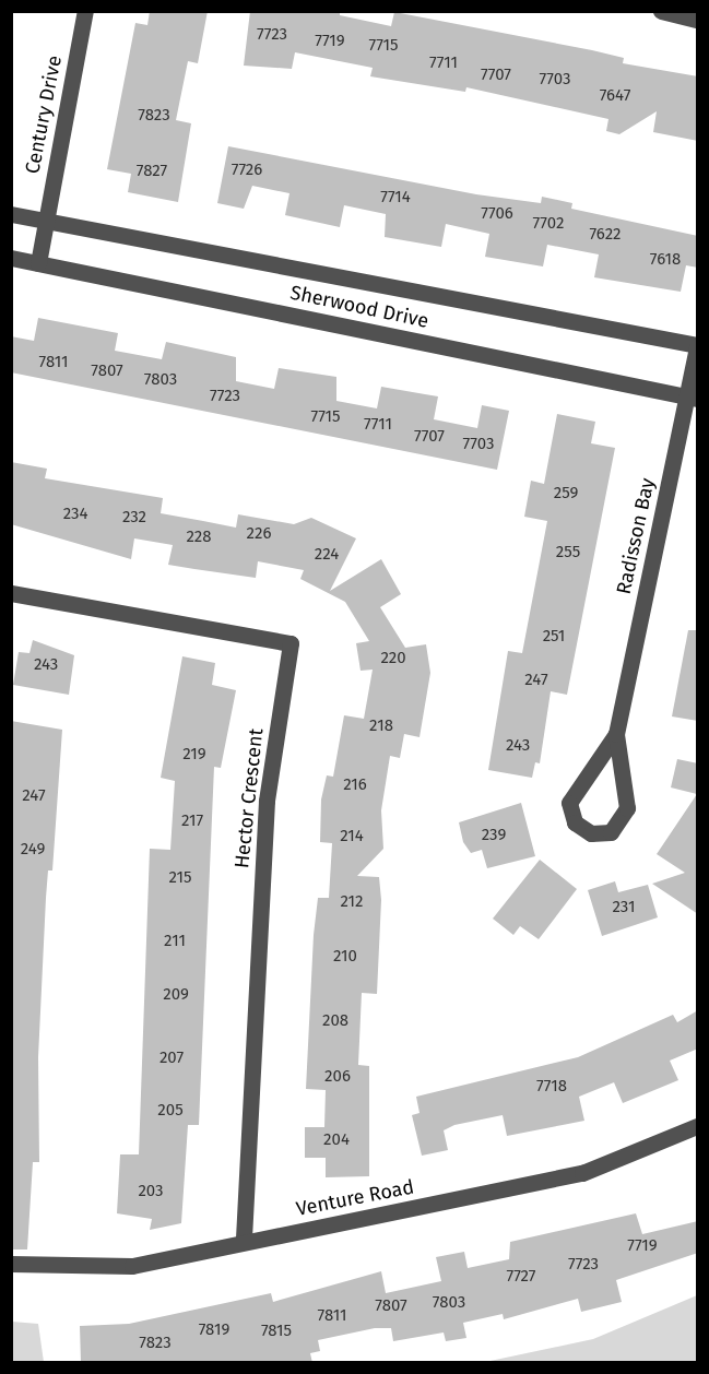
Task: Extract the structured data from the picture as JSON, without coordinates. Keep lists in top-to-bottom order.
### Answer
{
  "streets": {
    "street": [
      "Century Drive",
      "Sherwood Drive",
      "Radisson Bay",
      "Hector Crescent",
      "Venture Road"
    ]
  },
  "crossings": [
    ["Century Drive", "Sherwood Drive"],
    ["Sherwood Drive", "Radisson Bay"],
    ["Hector Crescent", "Venture Road"]
  ],
  "house_numbers": [
    "7723",
    "7719",
    "7715",
    "7711",
    "7707",
    "7703",
    "7647",
    "7823",
    "7726",
    "7827",
    "7714",
    "7706",
    "7702",
    "7622",
    "7618",
    "7811",
    "7807",
    "7803",
    "7723",
    "7715",
    "7711",
    "7707",
    "7703",
    "259",
    "234",
    "232",
    "226",
    "228",
    "255",
    "224",
    "251",
    "220",
    "243",
    "247",
    "218",
    "243",
    "219",
    "216",
    "247",
    "217",
    "239",
    "214",
    "249",
    "215",
    "212",
    "231",
    "211",
    "210",
    "209",
    "208",
    "207",
    "206",
    "7718",
    "205",
    "204",
    "203",
    "7719",
    "7723",
    "7727",
    "7803",
    "7807",
    "7811",
    "7819",
    "7815",
    "7823"
  ]
}
